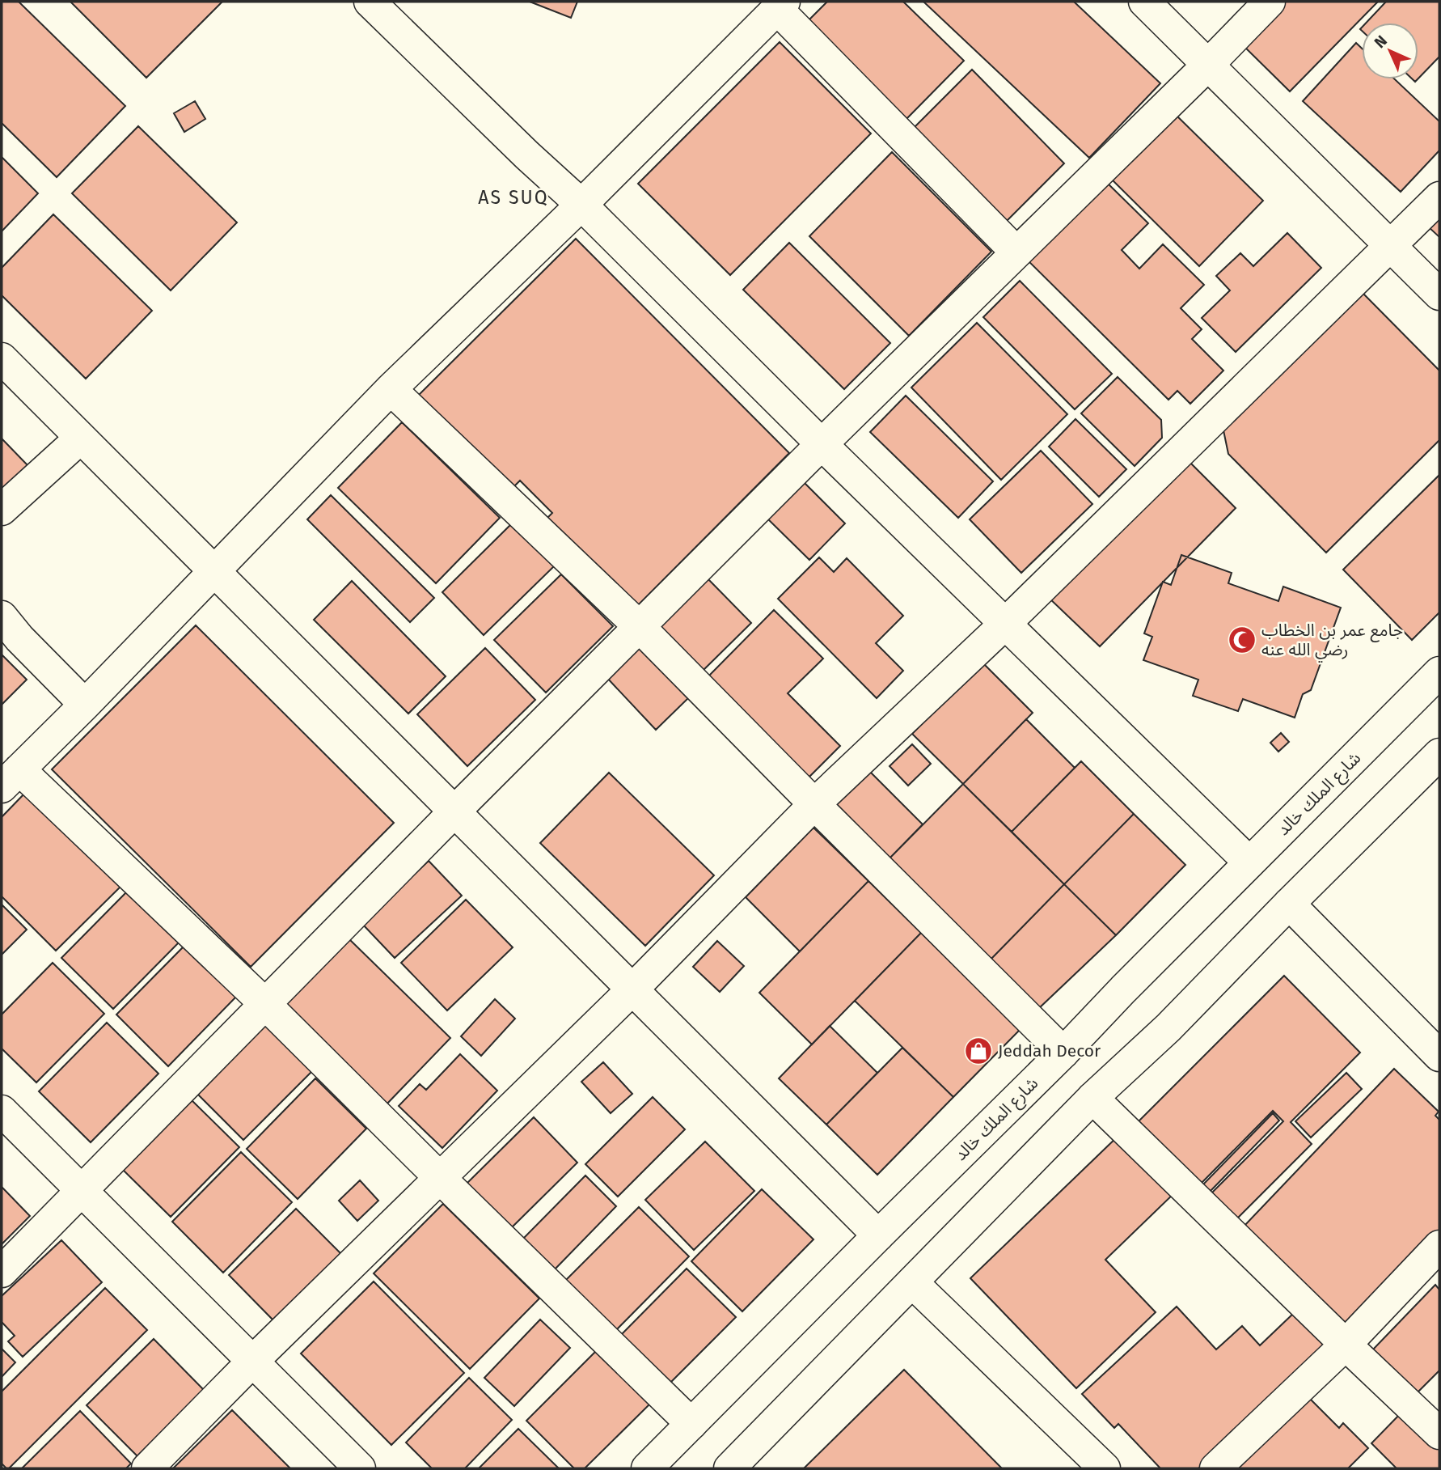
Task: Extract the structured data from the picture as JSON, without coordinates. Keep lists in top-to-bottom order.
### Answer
{
  "streets": {
    "street": ["شارع الملك خالد"]
  },
  "districts": ["AS SUQ"],
  "places": {
    "mosque": ["جامع عمر بن الخطاب رضي الله عنه"],
    "shop": ["Jeddah Decor"]
  },
  "north": "top left"
}
